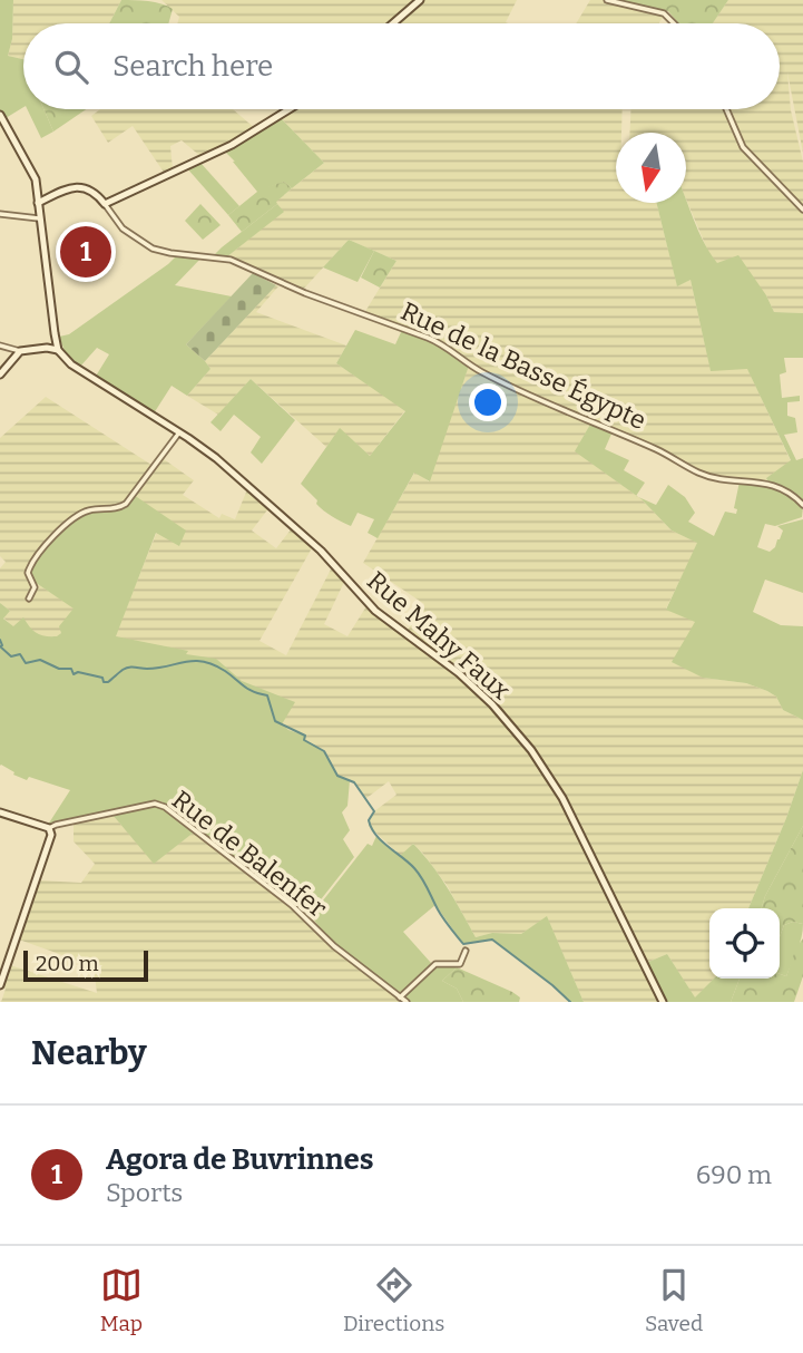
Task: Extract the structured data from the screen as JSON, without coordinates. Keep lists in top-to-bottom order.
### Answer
{
  "streets": {
    "street": ["Rue de la Basse Égypte", "Rue Mahy Faux", "Rue de Balenfer"]
  },
  "scale_bar": "200 m",
  "north": "bottom",
  "page": {
    "search": "Search here",
    "pins": "1",
    "scale": "200 m",
    "heading": "Nearby",
    "list": [
      {
        "mark": "1",
        "name": "Agora de Buvrinnes",
        "note": "Sports",
        "value": "690 m"
      }
    ],
    "nav": ["Map", "Directions", "Saved"]
  }
}
